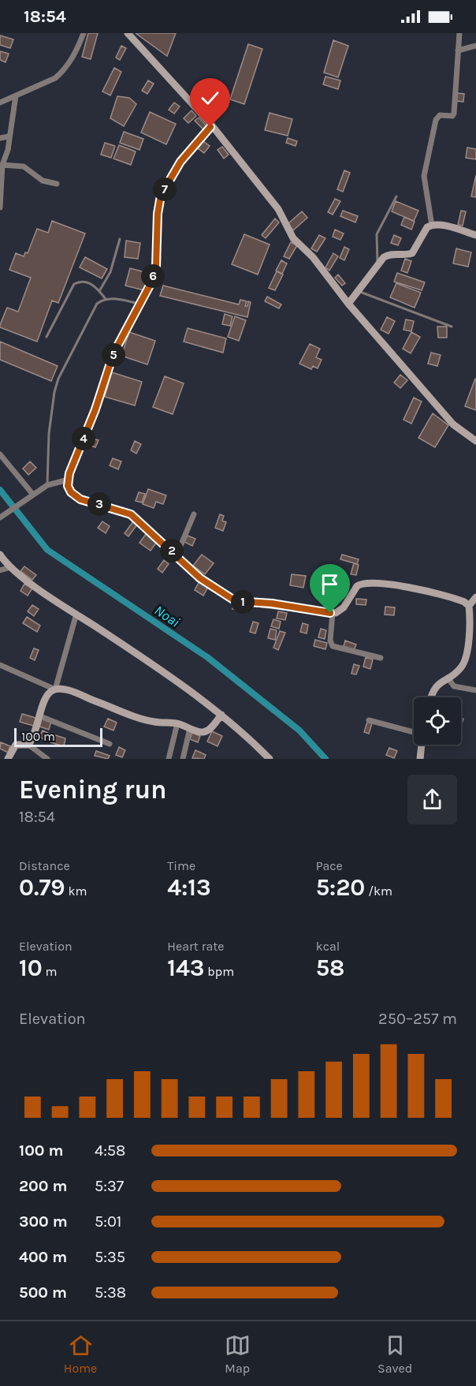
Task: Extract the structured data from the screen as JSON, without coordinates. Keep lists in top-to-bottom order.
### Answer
{
  "water": ["Noai"],
  "scale_bar": "100 m",
  "page": {
    "status": "18:54",
    "pins": [
      "7",
      "6",
      "5",
      "4",
      "3",
      "2",
      "1"
    ],
    "scale": "100 m",
    "heading": ["Evening run", "18:54"],
    "stats": [
      ["Distance", "0.79 km"],
      ["Time", "4:13"],
      ["Pace", "5:20 /km"],
      ["Elevation", "10 m"],
      ["Heart rate", "143 bpm"],
      ["kcal", "58"]
    ],
    "chart": ["Elevation", "250–257 m"],
    "list": [
      {
        "name": "100 m",
        "note": "4:58"
      },
      {
        "name": "200 m",
        "note": "5:37"
      },
      {
        "name": "300 m",
        "note": "5:01"
      },
      {
        "name": "400 m",
        "note": "5:35"
      },
      {
        "name": "500 m",
        "note": "5:38"
      }
    ],
    "tabs": ["Home", "Map", "Saved"]
  }
}
